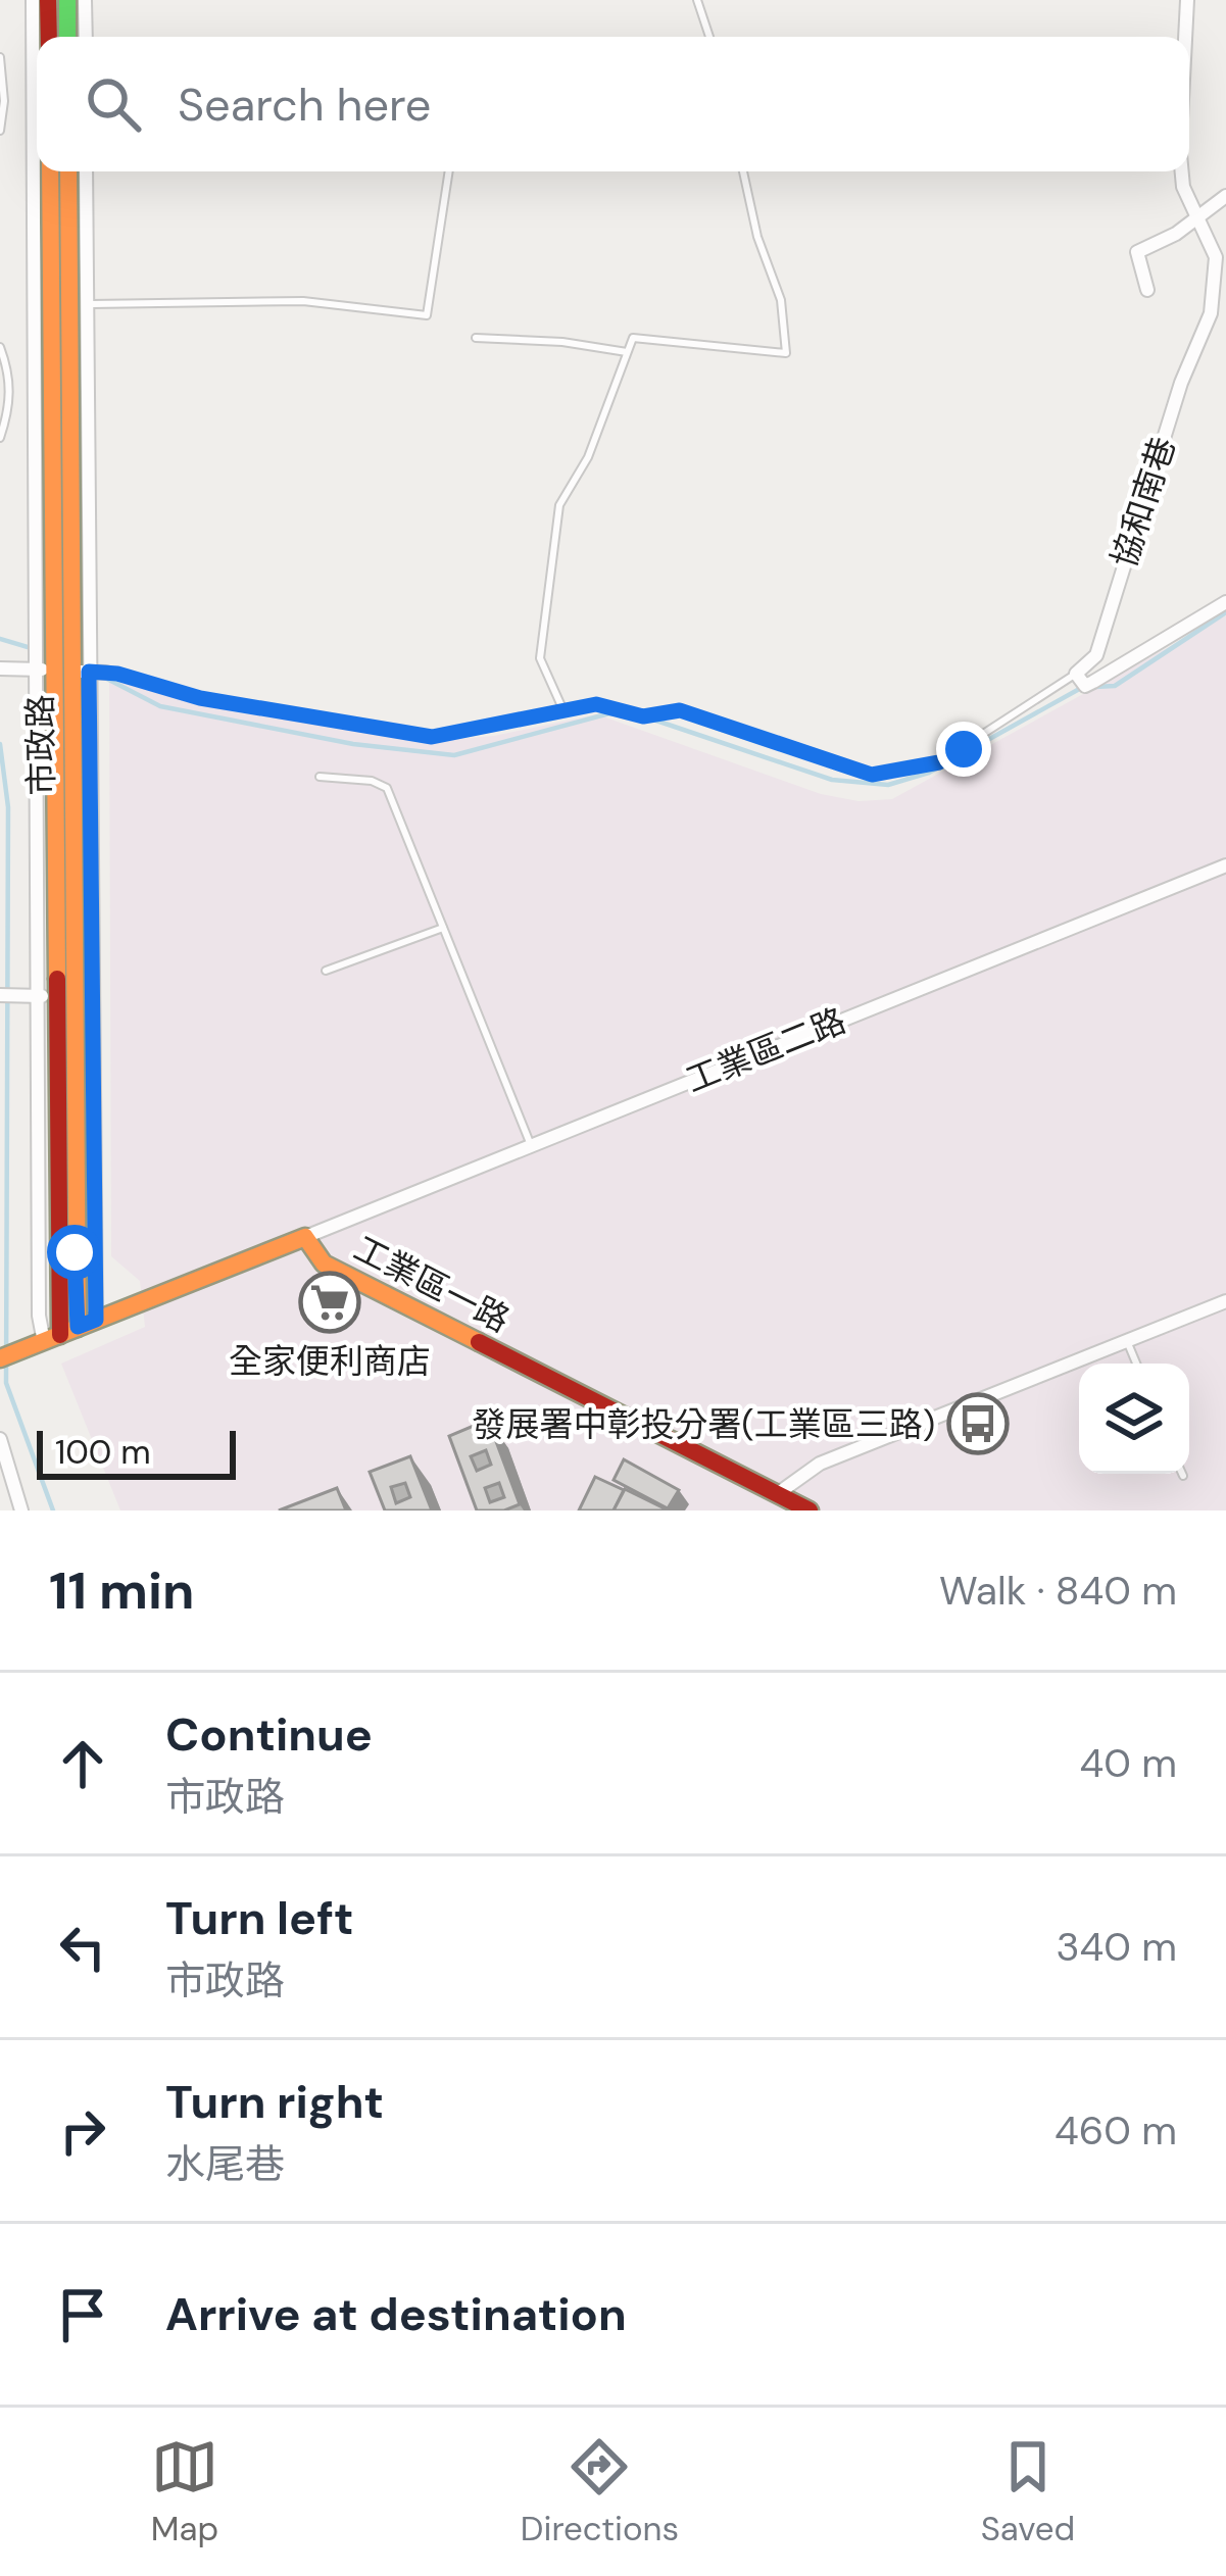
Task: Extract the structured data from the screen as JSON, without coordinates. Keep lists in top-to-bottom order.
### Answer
{
  "streets": {
    "street": [
      "協和南巷",
      "市政路",
      "工業區二路",
      "工業區一路"
    ]
  },
  "crossings": [
    ["市政路", "工業區一路"],
    ["工業區二路", "工業區一路"]
  ],
  "places": {
    "supermarket": ["全家便利商店"],
    "bus stop": ["發展署中彰投分署(工業區三路)"]
  },
  "scale_bar": "100 m",
  "page": {
    "search": "Search here",
    "scale": "100 m",
    "heading": ["11 min", "Walk · 840 m"],
    "list": [
      ["Continue", "市政路", "40 m"],
      ["Turn left", "市政路", "340 m"],
      ["Turn right", "水尾巷", "460 m"],
      "Arrive at destination"
    ],
    "nav": ["Map", "Directions", "Saved"]
  }
}
